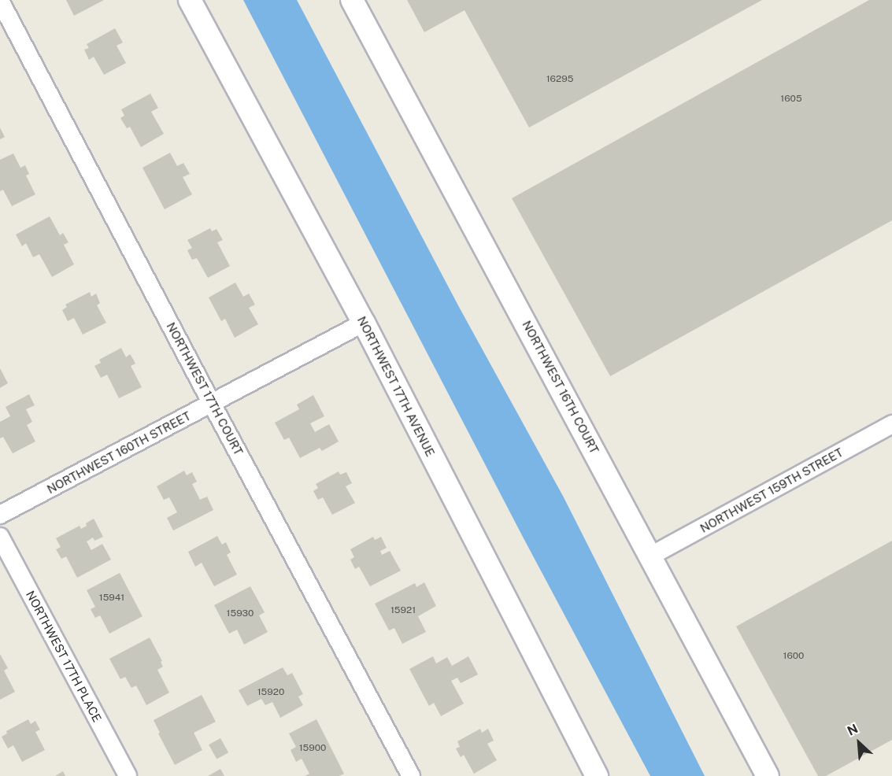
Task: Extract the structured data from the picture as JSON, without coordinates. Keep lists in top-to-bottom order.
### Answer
{
  "streets": {
    "street": [
      "NORTHWEST 17TH AVENUE",
      "NORTHWEST 16TH COURT",
      "NORTHWEST 17TH COURT",
      "NORTHWEST 160TH STREET",
      "NORTHWEST 159TH STREET",
      "NORTHWEST 17TH PLACE"
    ]
  },
  "crossings": [
    ["NORTHWEST 17TH AVENUE", "NORTHWEST 160TH STREET"],
    ["NORTHWEST 16TH COURT", "NORTHWEST 159TH STREET"],
    ["NORTHWEST 17TH COURT", "NORTHWEST 160TH STREET"]
  ],
  "house_numbers": [
    "16295",
    "1605",
    "15941",
    "15921",
    "15930",
    "1600",
    "15920",
    "15900"
  ],
  "north": "top left"
}
